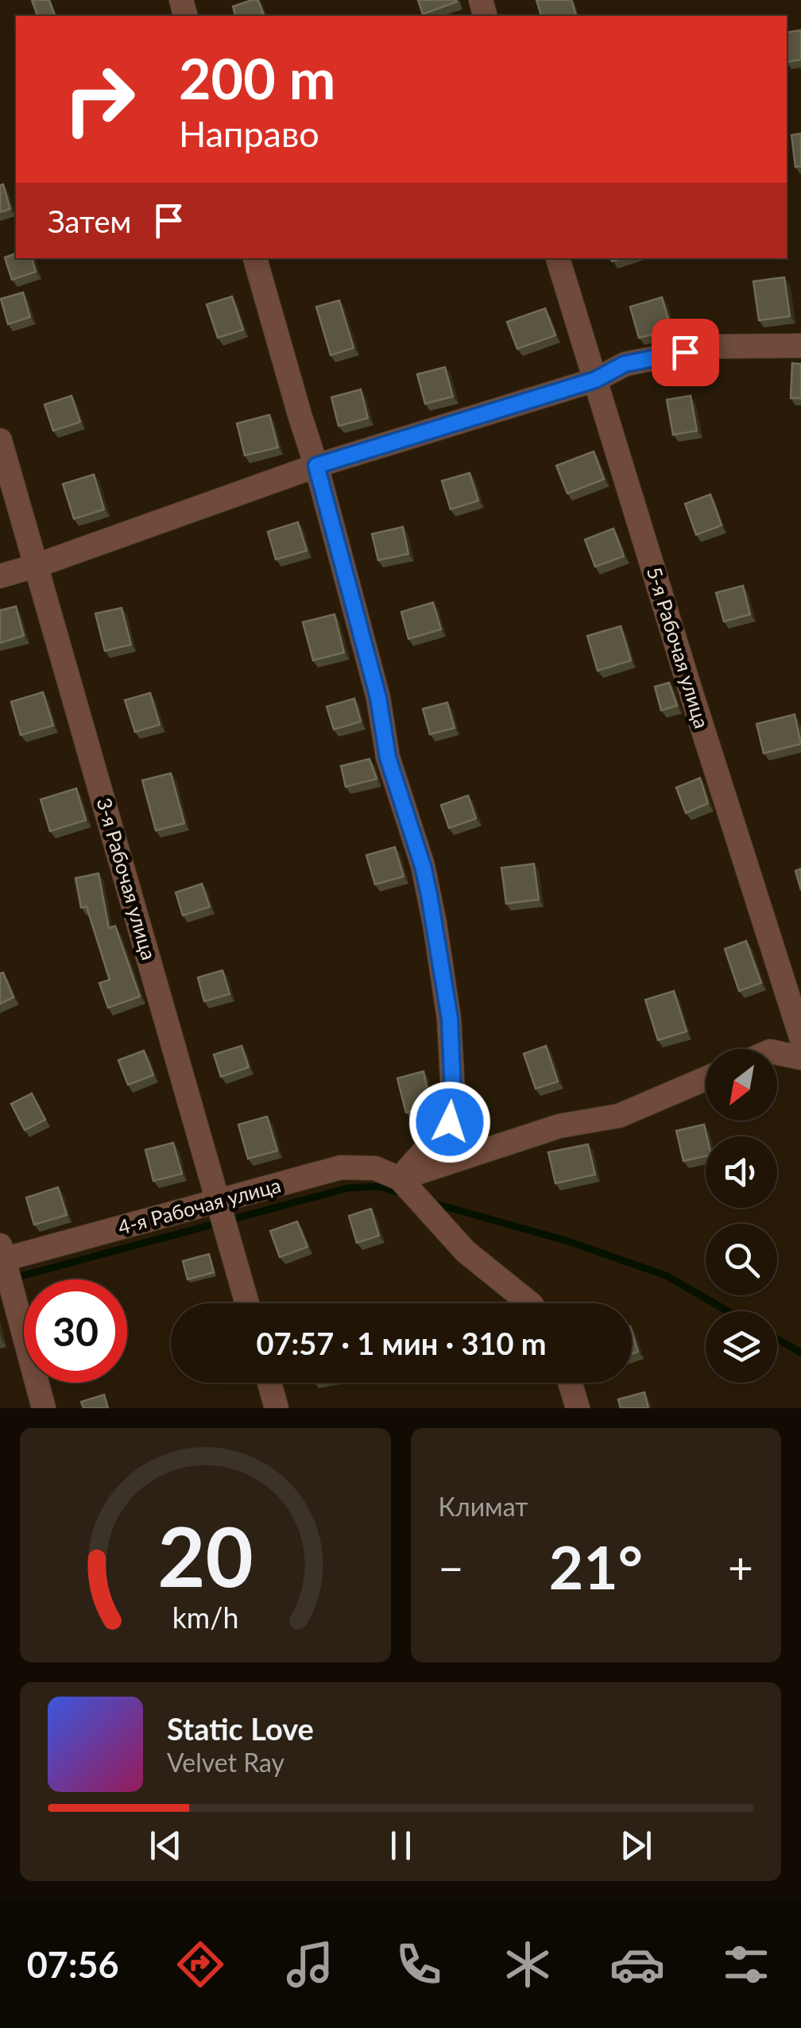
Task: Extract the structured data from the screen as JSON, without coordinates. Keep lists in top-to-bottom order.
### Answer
{
  "streets": {
    "street": ["5-я Рабочая улица", "3-я Рабочая улица", "4-я Рабочая улица"]
  },
  "crossings": [
    ["3-я Рабочая улица", "4-я Рабочая улица"]
  ],
  "north": "bottom left",
  "page": {
    "turn": ["200 m", "Направо"],
    "then": "Затем",
    "limit": "30",
    "trip": "07:57 · 1 мин · 310 m",
    "tile": "Климат",
    "heat": ["−", "21°", "+"],
    "song": ["Static Love", "Velvet Ray"],
    "tabs": "07:56",
    "gauge": ["20", "km/h"]
  }
}
